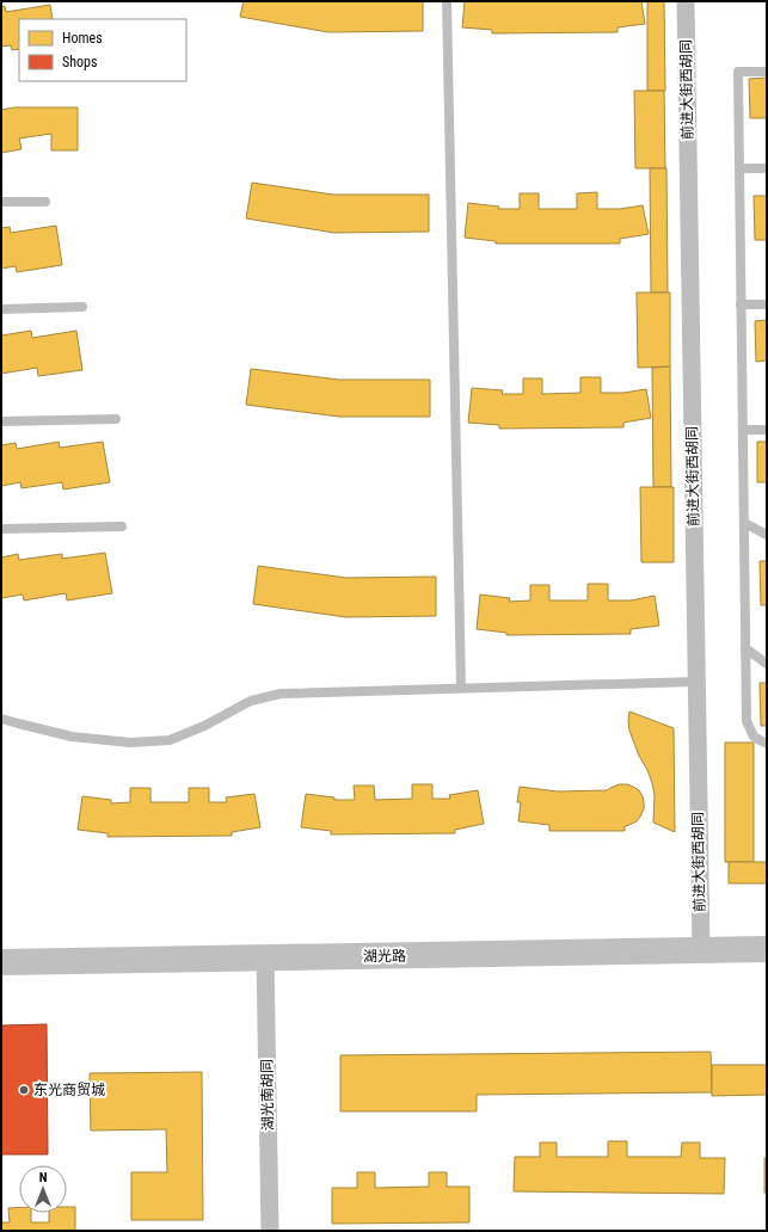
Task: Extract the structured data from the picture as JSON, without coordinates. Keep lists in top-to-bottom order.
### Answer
{
  "streets": {
    "street": ["前进大街西胡同", "湖光路", "湖光南胡同"]
  },
  "crossings": [
    ["前进大街西胡同", "湖光路"],
    ["湖光路", "湖光南胡同"]
  ],
  "places": ["东光商贸城"],
  "legend": ["Homes", "Shops"],
  "north": "top"
}
